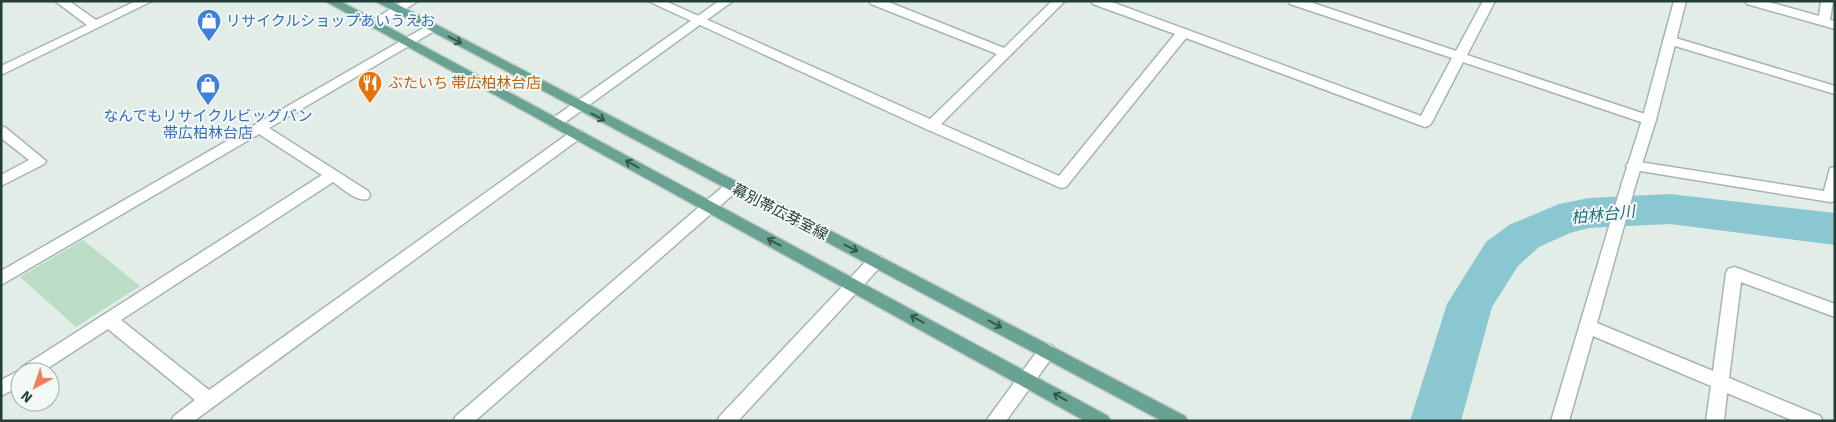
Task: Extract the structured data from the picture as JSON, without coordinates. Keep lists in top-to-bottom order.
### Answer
{
  "streets": {
    "main road": ["幕別帯広芽室線"]
  },
  "water": ["柏林台川"],
  "places": {
    "shop": ["リサイクルショップあいうえお", "なんでもリサイクルビッグバン 帯広柏林台店"],
    "restaurant": ["ぶたいち 帯広柏林台店"]
  },
  "north": "bottom left"
}
